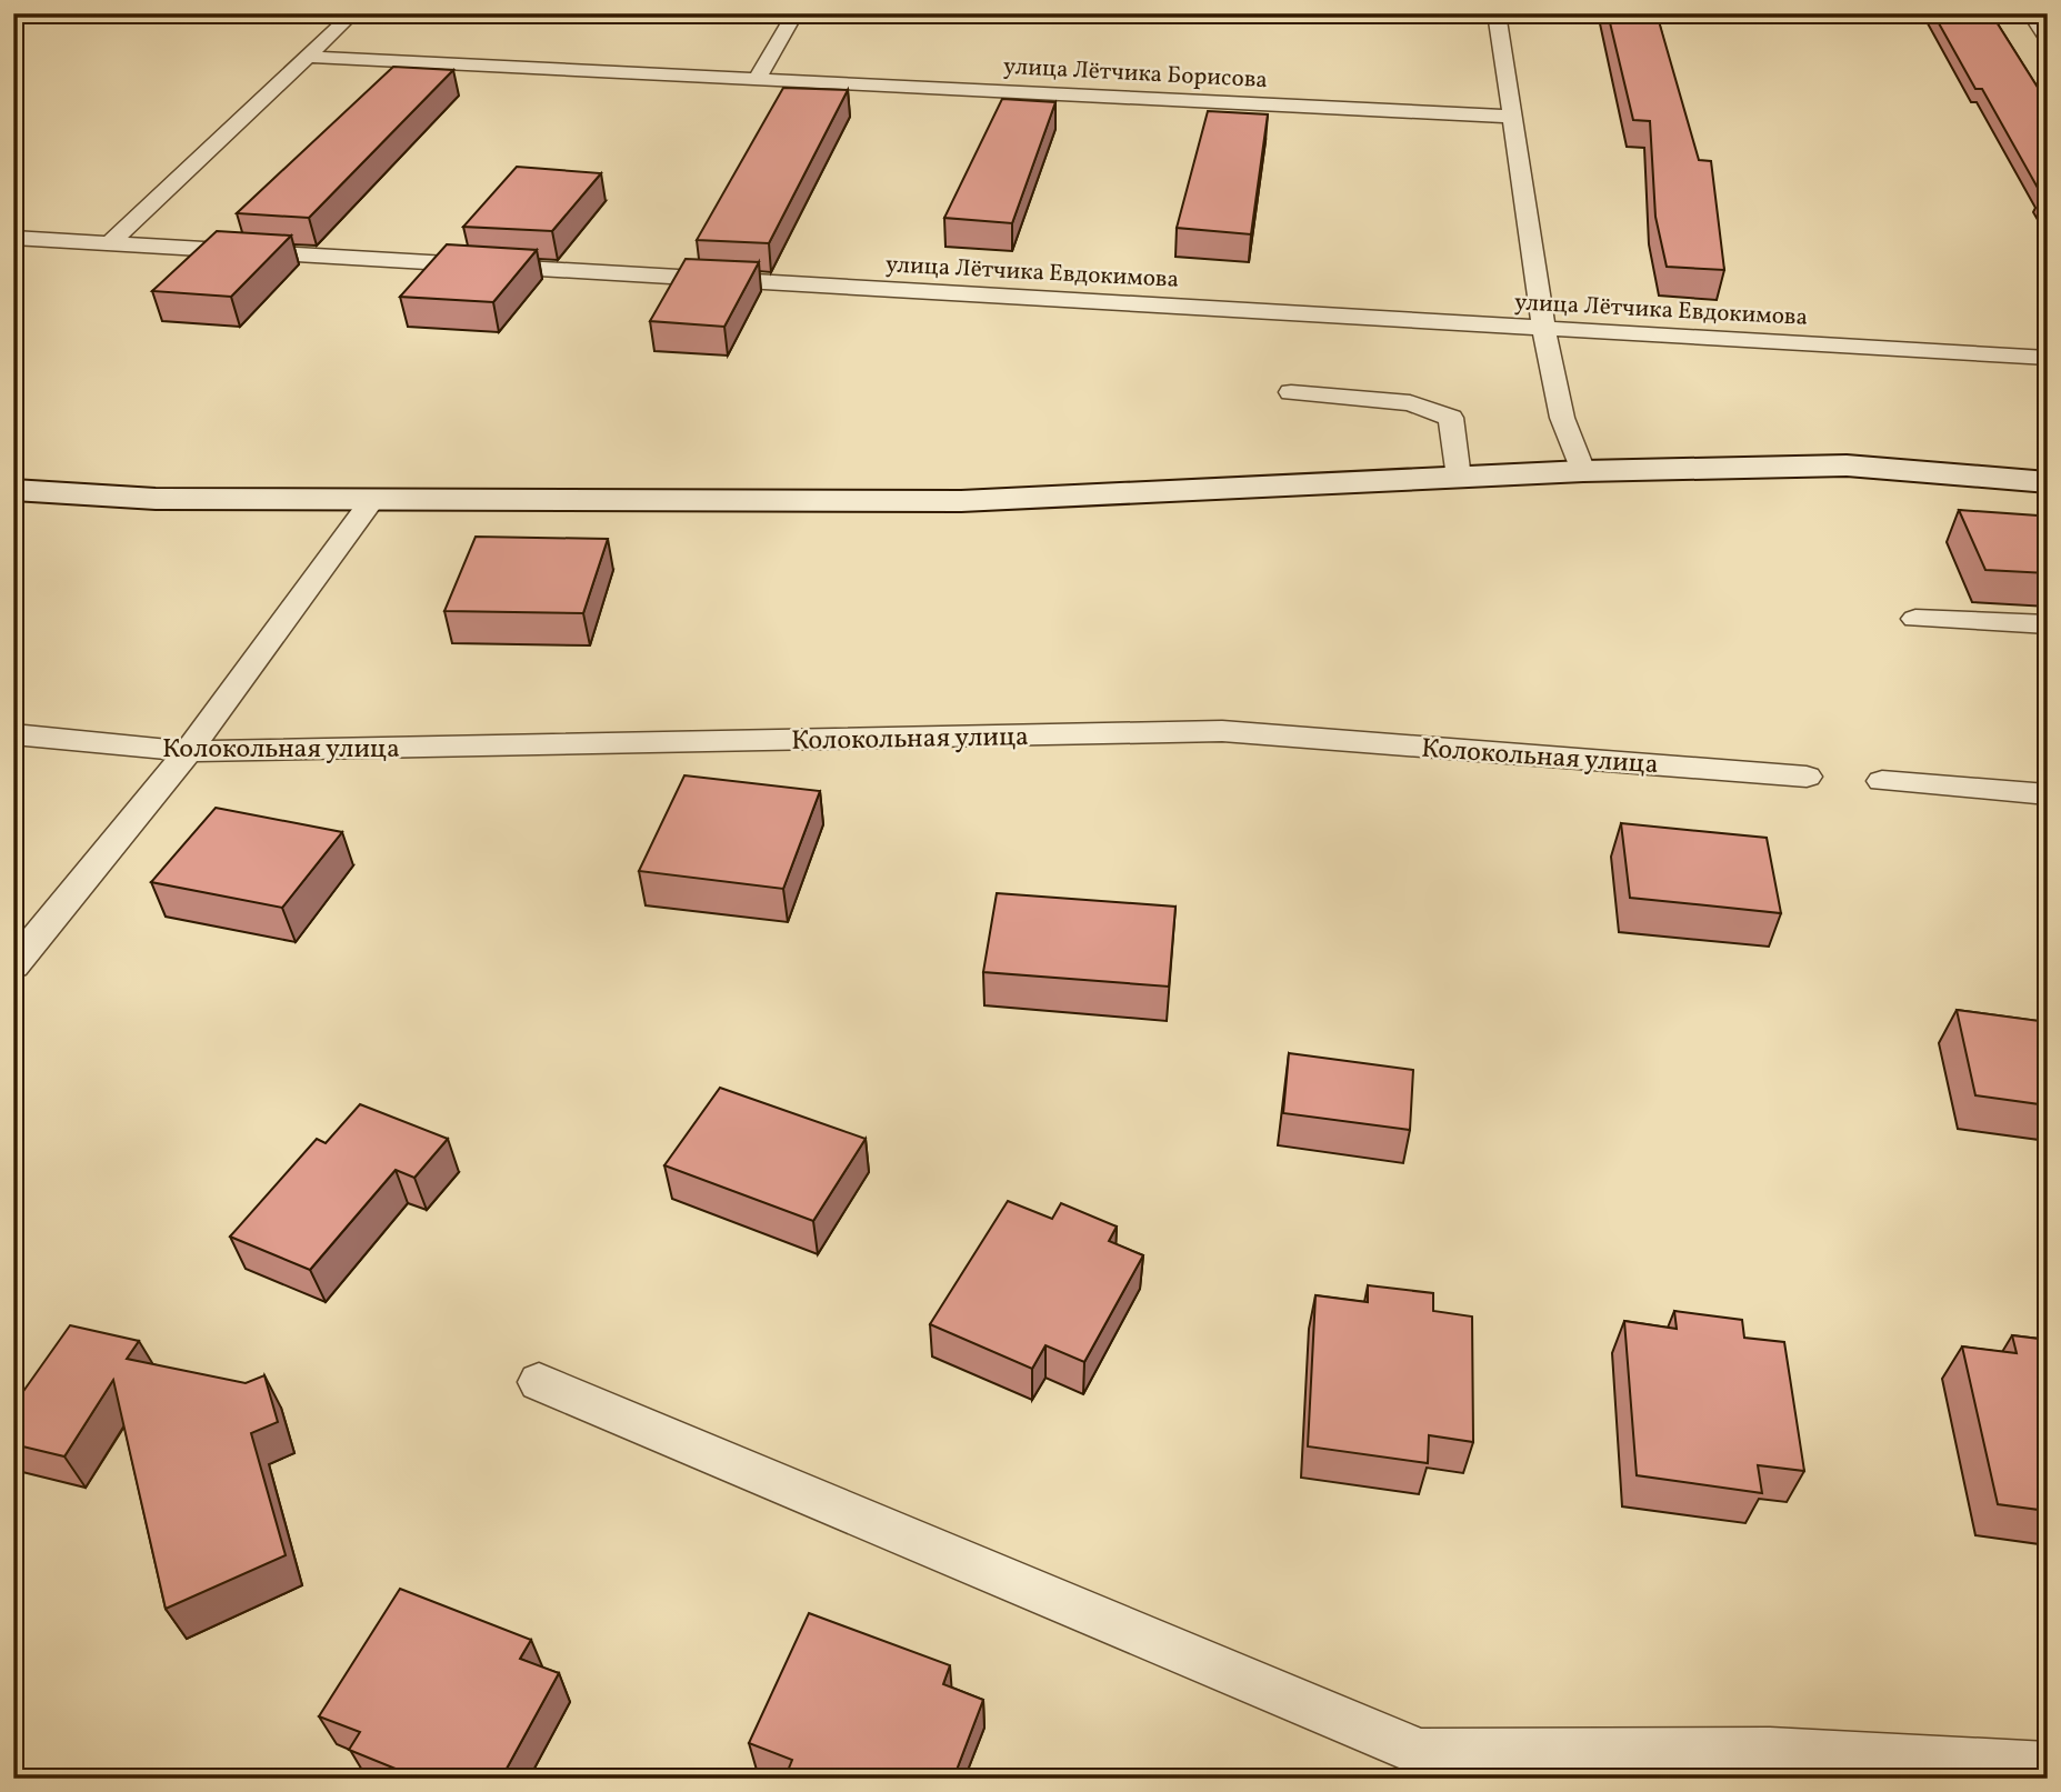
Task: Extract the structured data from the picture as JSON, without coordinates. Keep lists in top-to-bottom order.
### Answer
{
  "streets": {
    "lane": ["улица Лётчика Борисова", "улица Лётчика Евдокимова", "Колокольная улица"]
  }
}
